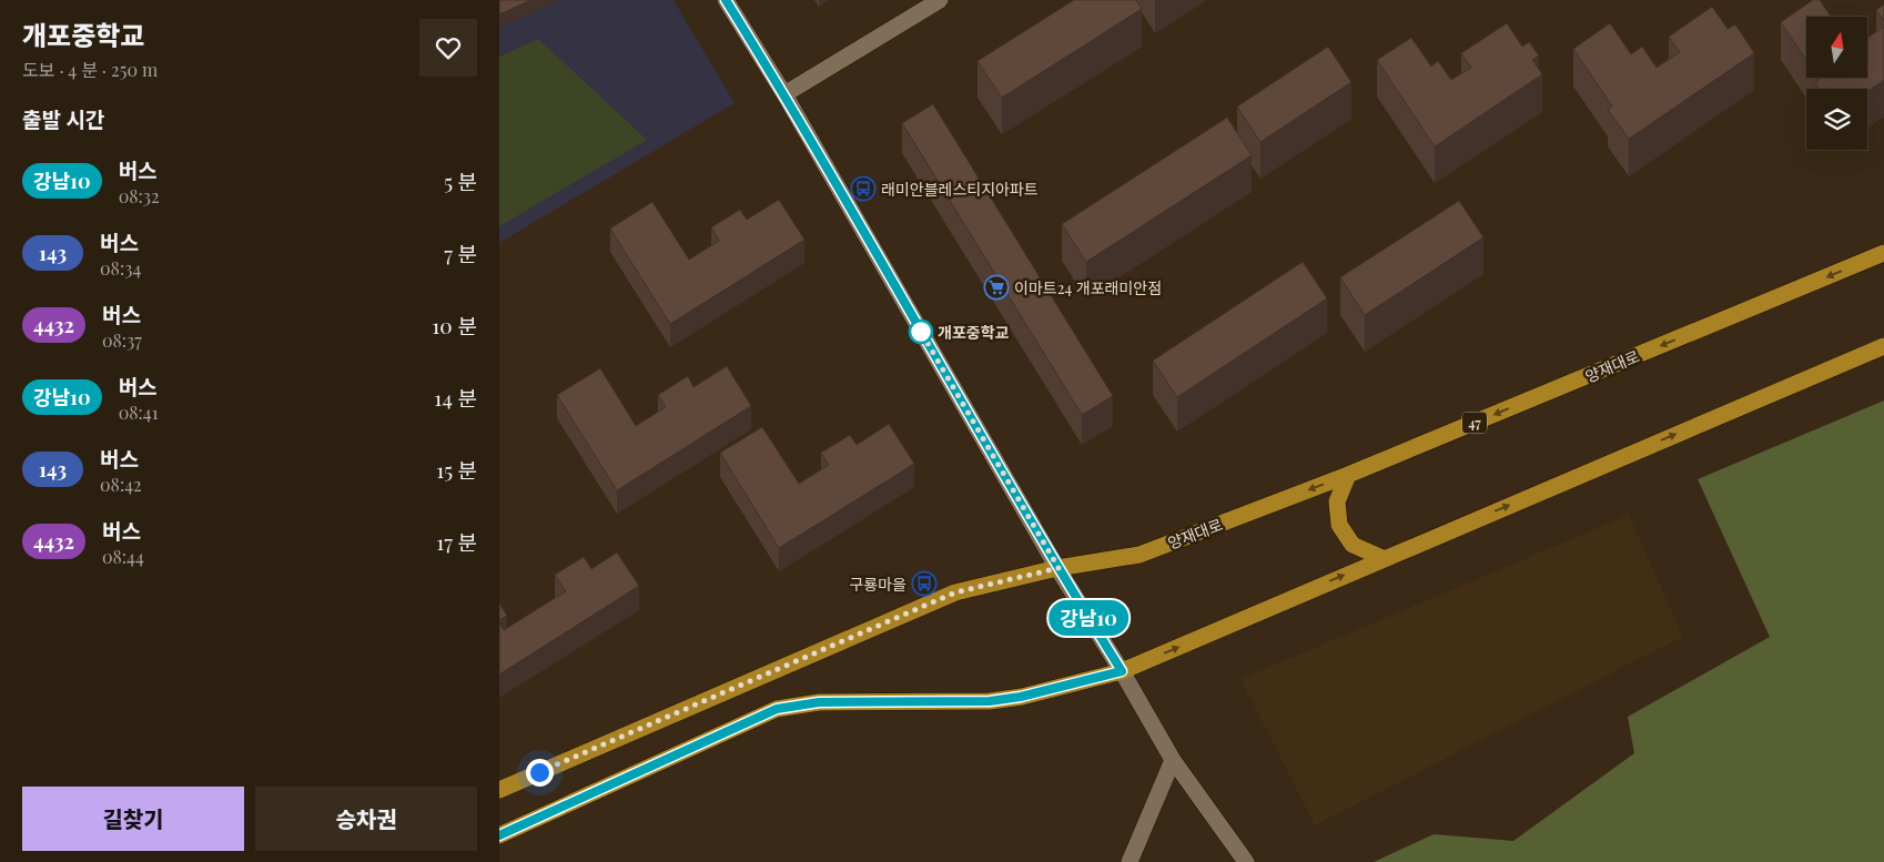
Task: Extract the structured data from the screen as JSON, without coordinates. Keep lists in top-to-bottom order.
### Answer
{
  "streets": {
    "main road": ["양재대로", "47"]
  },
  "places": {
    "bus stop": ["래미안블레스티지아파트", "구룡마을"],
    "supermarket": ["이마트24 개포래미안점"],
    "other": ["개포중학교"]
  },
  "lines": ["bus line 강남10"],
  "north": "top",
  "page": {
    "heading": [
      ["개포중학교", "도보 · 4 분 · 250 m"],
      "출발 시간"
    ],
    "on_map": "강남10",
    "list": [
      {
        "mark": "강남10",
        "name": "버스",
        "note": "08:32",
        "value": "5 분"
      },
      {
        "mark": "143",
        "name": "버스",
        "note": "08:34",
        "value": "7 분"
      },
      {
        "mark": "4432",
        "name": "버스",
        "note": "08:37",
        "value": "10 분"
      },
      {
        "mark": "강남10",
        "name": "버스",
        "note": "08:41",
        "value": "14 분"
      },
      {
        "mark": "143",
        "name": "버스",
        "note": "08:42",
        "value": "15 분"
      },
      {
        "mark": "4432",
        "name": "버스",
        "note": "08:44",
        "value": "17 분"
      }
    ],
    "buttons": ["길찾기", "승차권"]
  }
}
